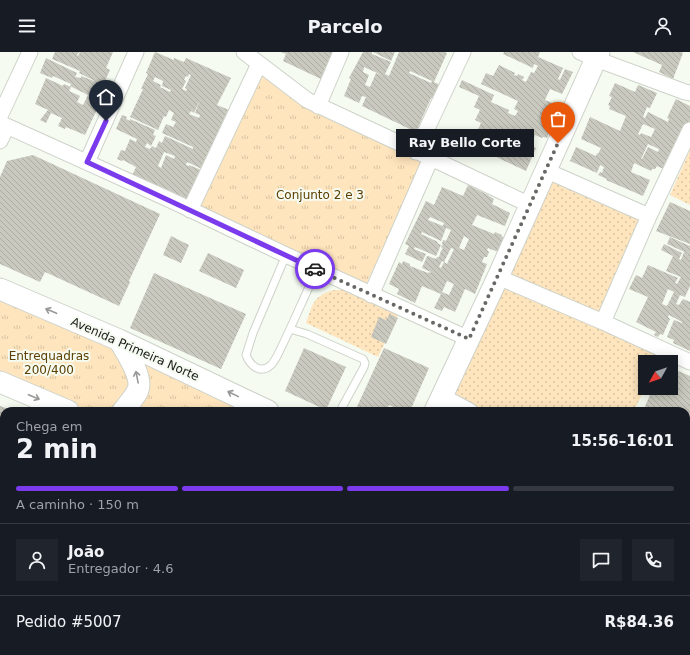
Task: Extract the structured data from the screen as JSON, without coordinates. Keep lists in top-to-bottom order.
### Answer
{
  "streets": {
    "main road": ["Avenida Primeira Norte"]
  },
  "one_way": ["Avenida Primeira Norte"],
  "parks": ["Conjunto 2 e 3", "Entrequadras 200/400"],
  "places": ["Ray Bello Corte"],
  "north": "bottom left",
  "page": {
    "header": "Parcelo",
    "bubble": "Ray Bello Corte",
    "heading": ["2 min", "Chega em", "15:56–16:01"],
    "panel": [
      "João",
      "Entregador · 4.6",
      "Pedido #5007",
      "R$84.36"
    ],
    "bar": "A caminho · 150 m"
  }
}
